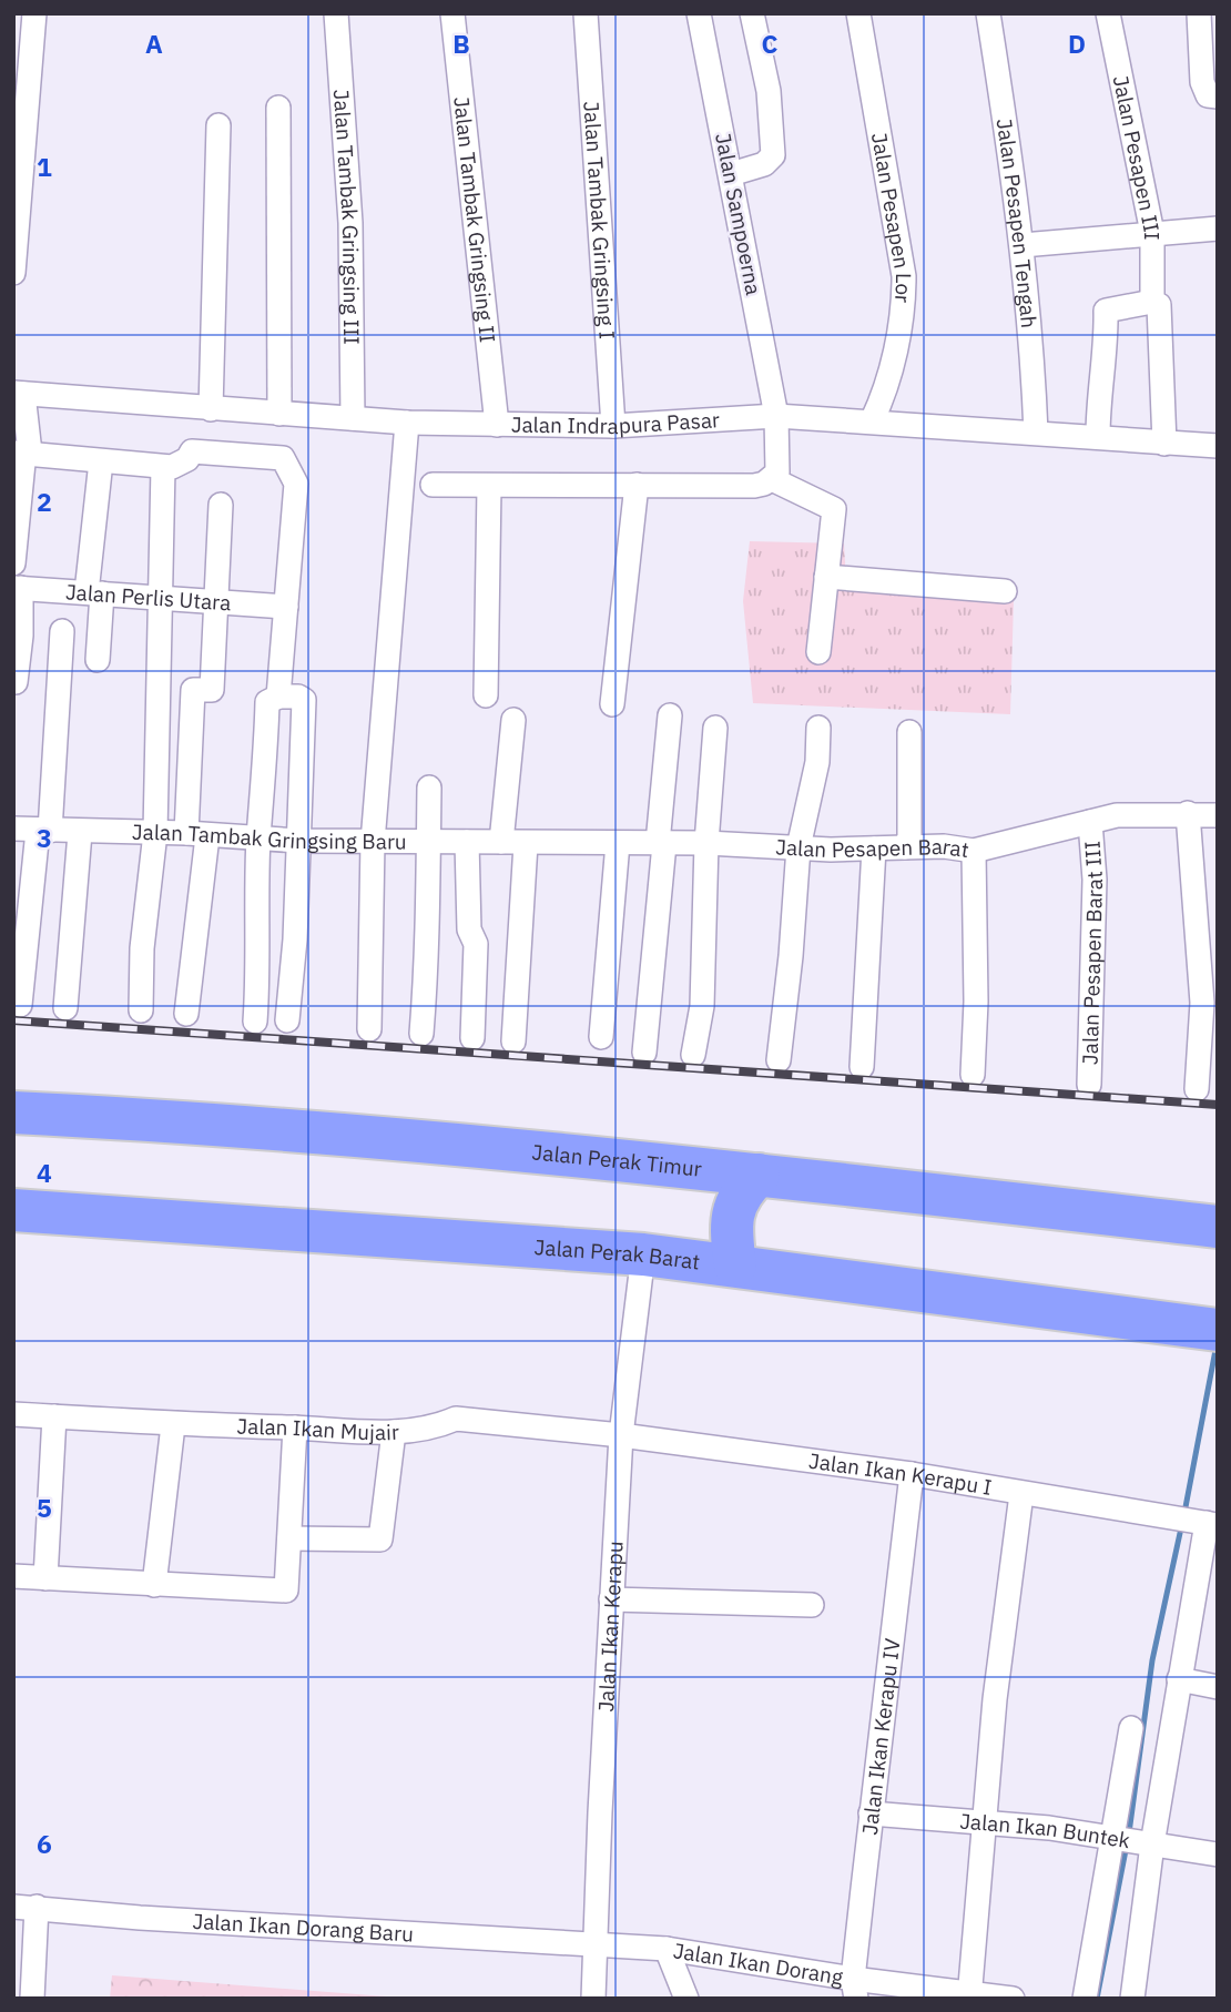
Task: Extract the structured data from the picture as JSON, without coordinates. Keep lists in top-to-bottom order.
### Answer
{
  "streets": {
    "highway": ["Jalan Perak Timur", "Jalan Perak Barat"],
    "street": [
      "Jalan Pesapen III",
      "Jalan Sampoerna",
      "Jalan Tambak Gringsing III",
      "Jalan Pesapen Lor",
      "Jalan Tambak Gringsing II",
      "Jalan Tambak Gringsing I",
      "Jalan Pesapen Tengah",
      "Jalan Indrapura Pasar",
      "Jalan Perlis Utara",
      "Jalan Tambak Gringsing Baru",
      "Jalan Pesapen Barat",
      "Jalan Pesapen Barat III",
      "Jalan Ikan Mujair",
      "Jalan Ikan Kerapu I",
      "Jalan Ikan Kerapu",
      "Jalan Ikan Kerapu IV",
      "Jalan Ikan Buntek",
      "Jalan Ikan Dorang Baru",
      "Jalan Ikan Dorang"
    ]
  },
  "crossings": [
    ["Jalan Pesapen III", "Jalan Indrapura Pasar"],
    ["Jalan Sampoerna", "Jalan Indrapura Pasar"],
    ["Jalan Tambak Gringsing III", "Jalan Indrapura Pasar"],
    ["Jalan Pesapen Lor", "Jalan Indrapura Pasar"],
    ["Jalan Tambak Gringsing II", "Jalan Indrapura Pasar"],
    ["Jalan Tambak Gringsing I", "Jalan Indrapura Pasar"],
    ["Jalan Pesapen Tengah", "Jalan Indrapura Pasar"],
    ["Jalan Tambak Gringsing Baru", "Jalan Pesapen Barat"],
    ["Jalan Pesapen Barat", "Jalan Pesapen Barat III"],
    ["Jalan Perak Barat", "Jalan Ikan Kerapu"],
    ["Jalan Ikan Mujair", "Jalan Ikan Kerapu I"],
    ["Jalan Ikan Mujair", "Jalan Ikan Kerapu"],
    ["Jalan Ikan Kerapu I", "Jalan Ikan Kerapu"],
    ["Jalan Ikan Kerapu I", "Jalan Ikan Kerapu IV"],
    ["Jalan Ikan Kerapu I", "Jalan Ikan Buntek"],
    ["Jalan Ikan Kerapu", "Jalan Ikan Dorang Baru"],
    ["Jalan Ikan Kerapu", "Jalan Ikan Dorang"],
    ["Jalan Ikan Kerapu IV", "Jalan Ikan Buntek"],
    ["Jalan Ikan Kerapu IV", "Jalan Ikan Dorang"],
    ["Jalan Ikan Dorang Baru", "Jalan Ikan Dorang"]
  ],
  "grid": {
    "columns": [
      "A",
      "B",
      "C",
      "D"
    ],
    "rows": [
      "1",
      "2",
      "3",
      "4",
      "5",
      "6"
    ]
  }
}
